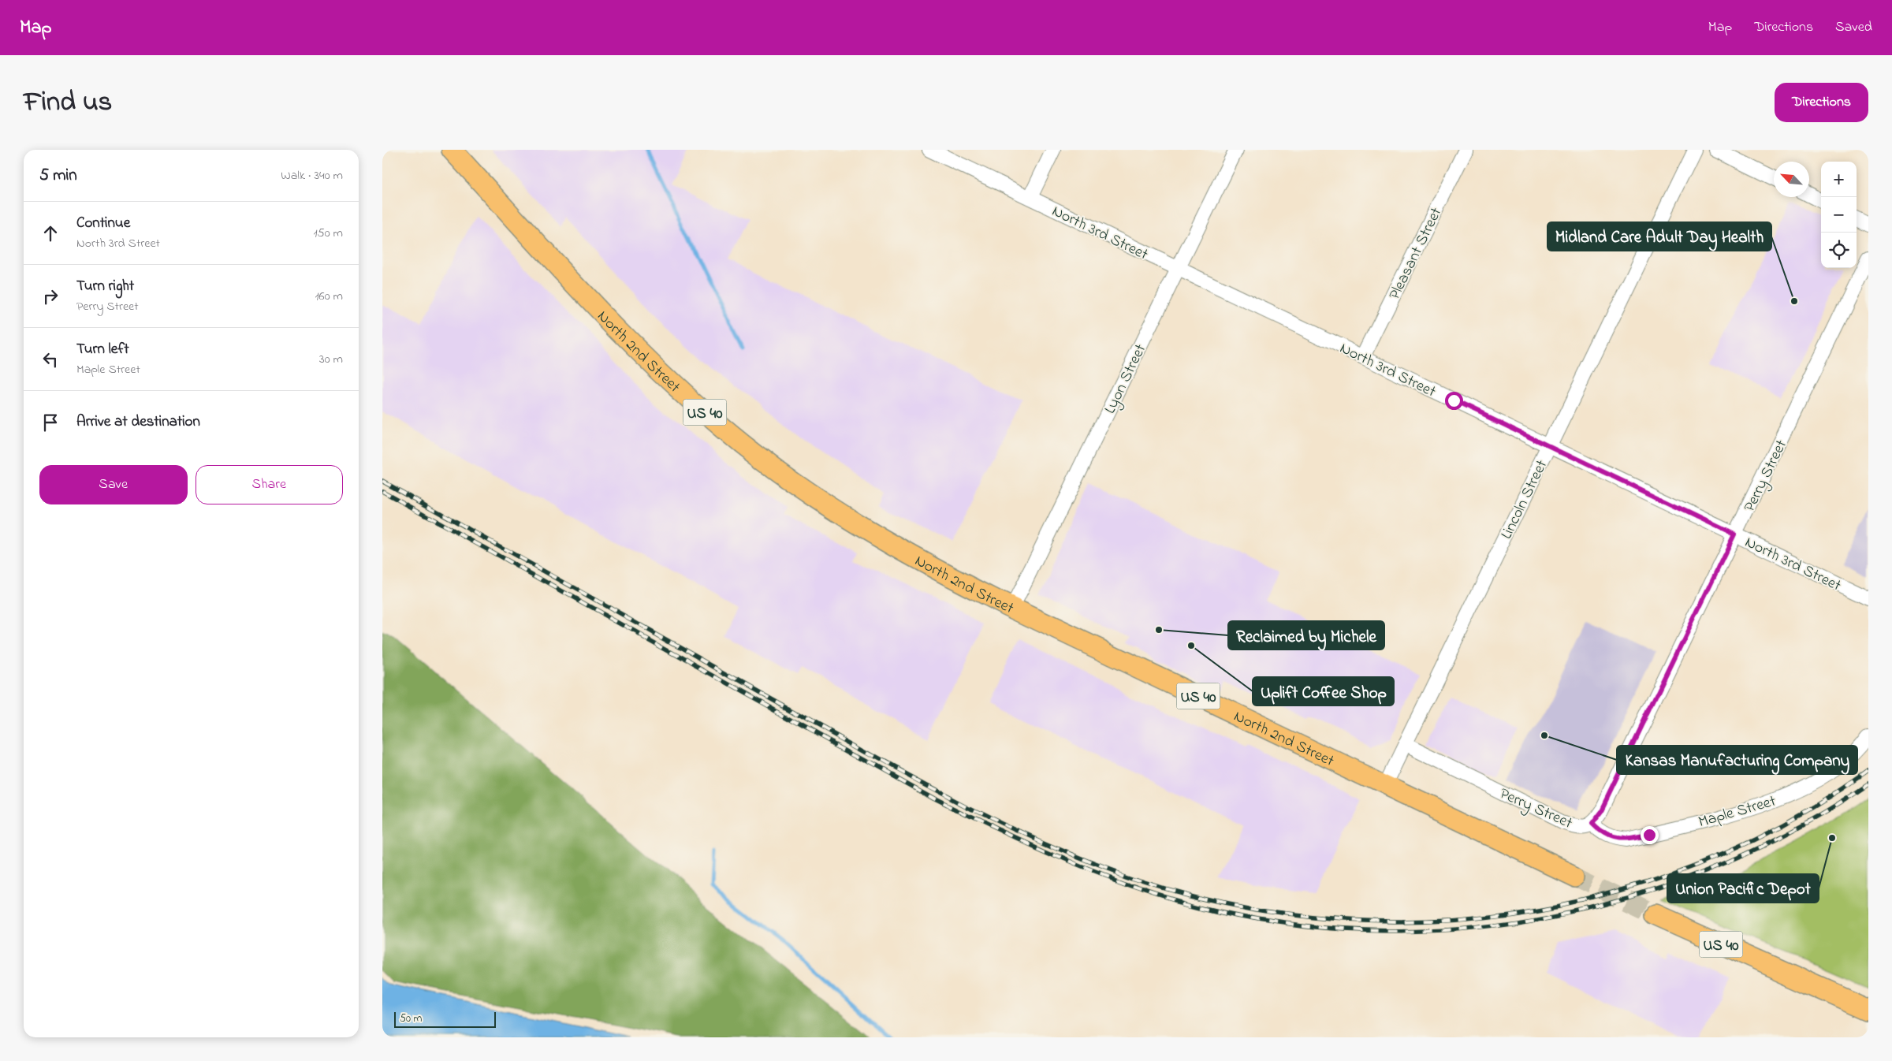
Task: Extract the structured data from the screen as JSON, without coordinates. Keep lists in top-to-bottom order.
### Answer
{
  "streets": {
    "highway": ["North 2nd Street", "US 40"],
    "street": [
      "North 3rd Street",
      "Pleasant Street",
      "Lyon Street",
      "Perry Street",
      "Lincoln Street",
      "Maple Street"
    ]
  },
  "crossings": [
    ["North 3rd Street", "Pleasant Street"],
    ["North 3rd Street", "Lyon Street"],
    ["North 3rd Street", "Perry Street"],
    ["North 3rd Street", "Lincoln Street"],
    ["North 2nd Street", "Lyon Street"],
    ["North 2nd Street", "Lincoln Street"],
    ["Perry Street", "Lincoln Street"],
    ["Perry Street", "Maple Street"]
  ],
  "places": [
    "Midland Care Adult Day Health",
    "Reclaimed by Michele",
    "Uplift Coffee Shop",
    "Kansas Manufacturing Company",
    "Union Pacific Depot"
  ],
  "scale_bar": "50 m",
  "north": "top left",
  "page": {
    "header": "Map",
    "nav": ["Map", "Directions", "Saved"],
    "title": "Find us",
    "buttons": [
      "Directions",
      ["Save", "Share"]
    ],
    "heading": ["5 min", "Walk · 340 m"],
    "map_buttons": ["+", "−"],
    "list": [
      ["Continue", "North 3rd Street", "150 m"],
      ["Turn right", "Perry Street", "160 m"],
      ["Turn left", "Maple Street", "30 m"],
      "Arrive at destination"
    ],
    "scale": "50 m"
  }
}
